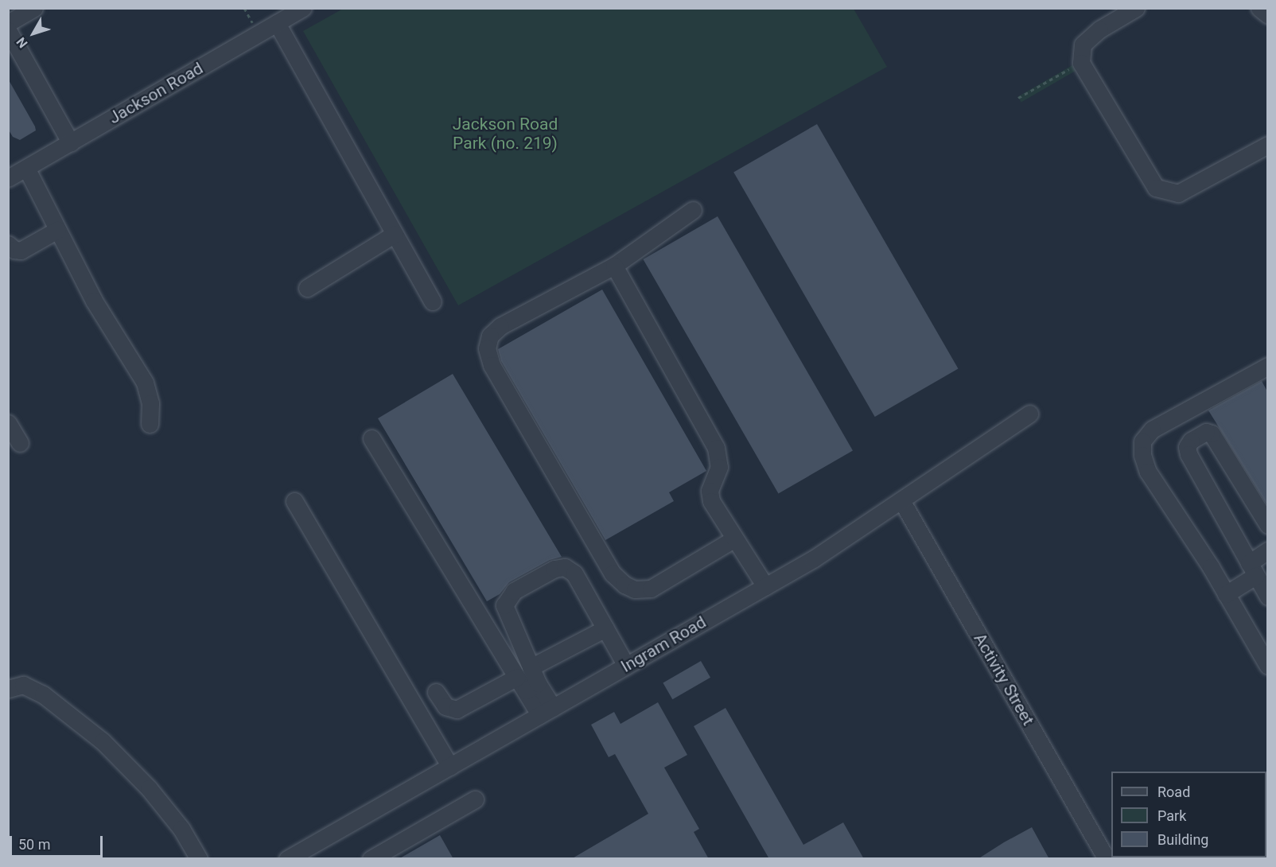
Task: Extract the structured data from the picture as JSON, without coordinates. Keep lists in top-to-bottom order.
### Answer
{
  "streets": {
    "street": ["Jackson Road", "Ingram Road", "Activity Street"]
  },
  "crossings": [
    ["Ingram Road", "Activity Street"]
  ],
  "parks": ["Jackson Road Park (no. 219)"],
  "legend": ["Road", "Park", "Building"],
  "scale_bar": "50 m",
  "north": "bottom left"
}
